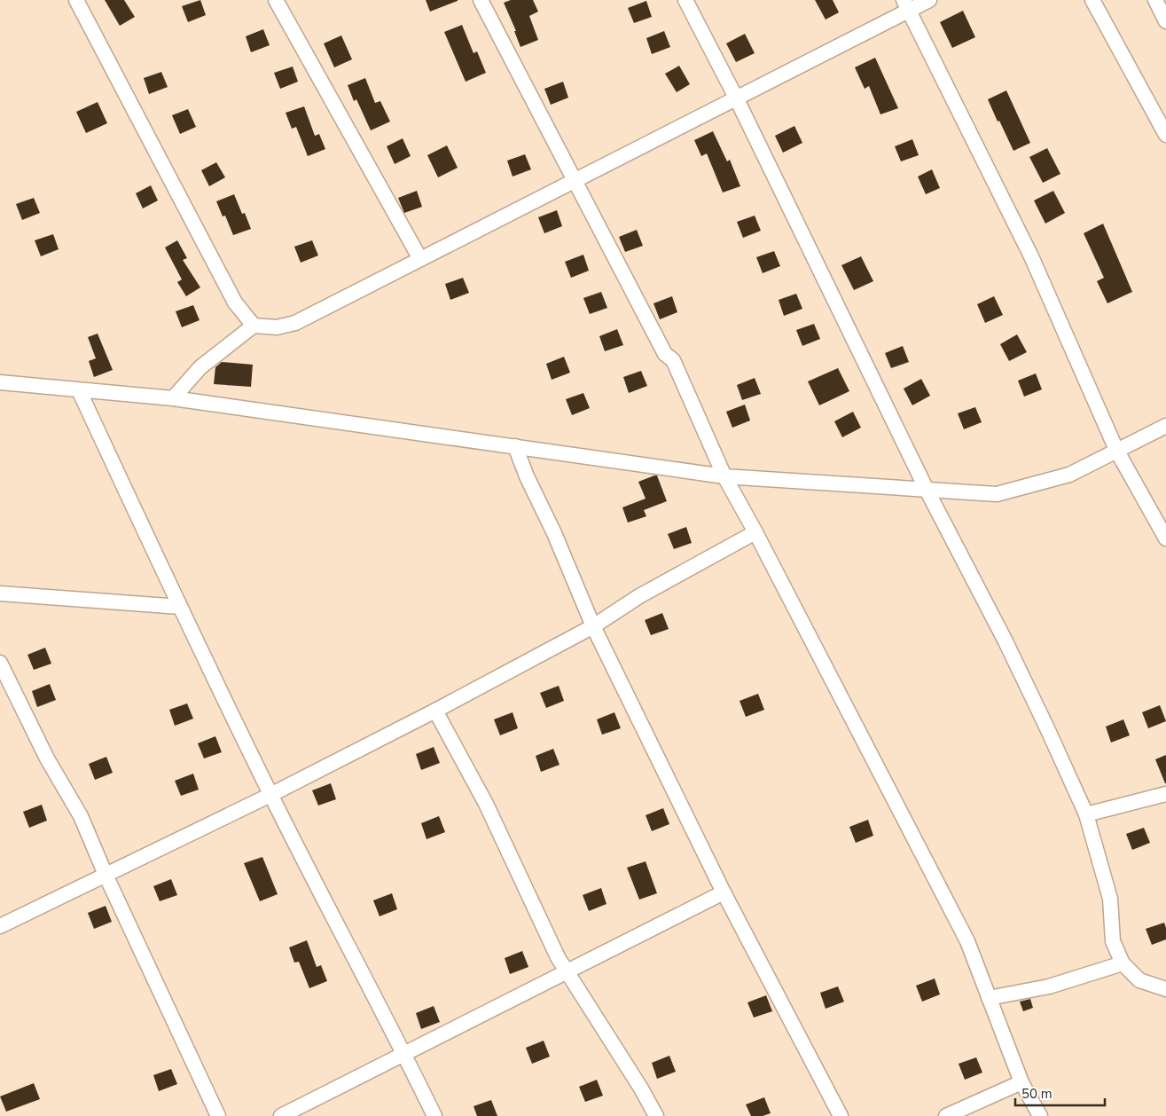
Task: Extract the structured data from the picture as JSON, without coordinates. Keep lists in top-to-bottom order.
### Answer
{
  "scale_bar": "50 m"
}
